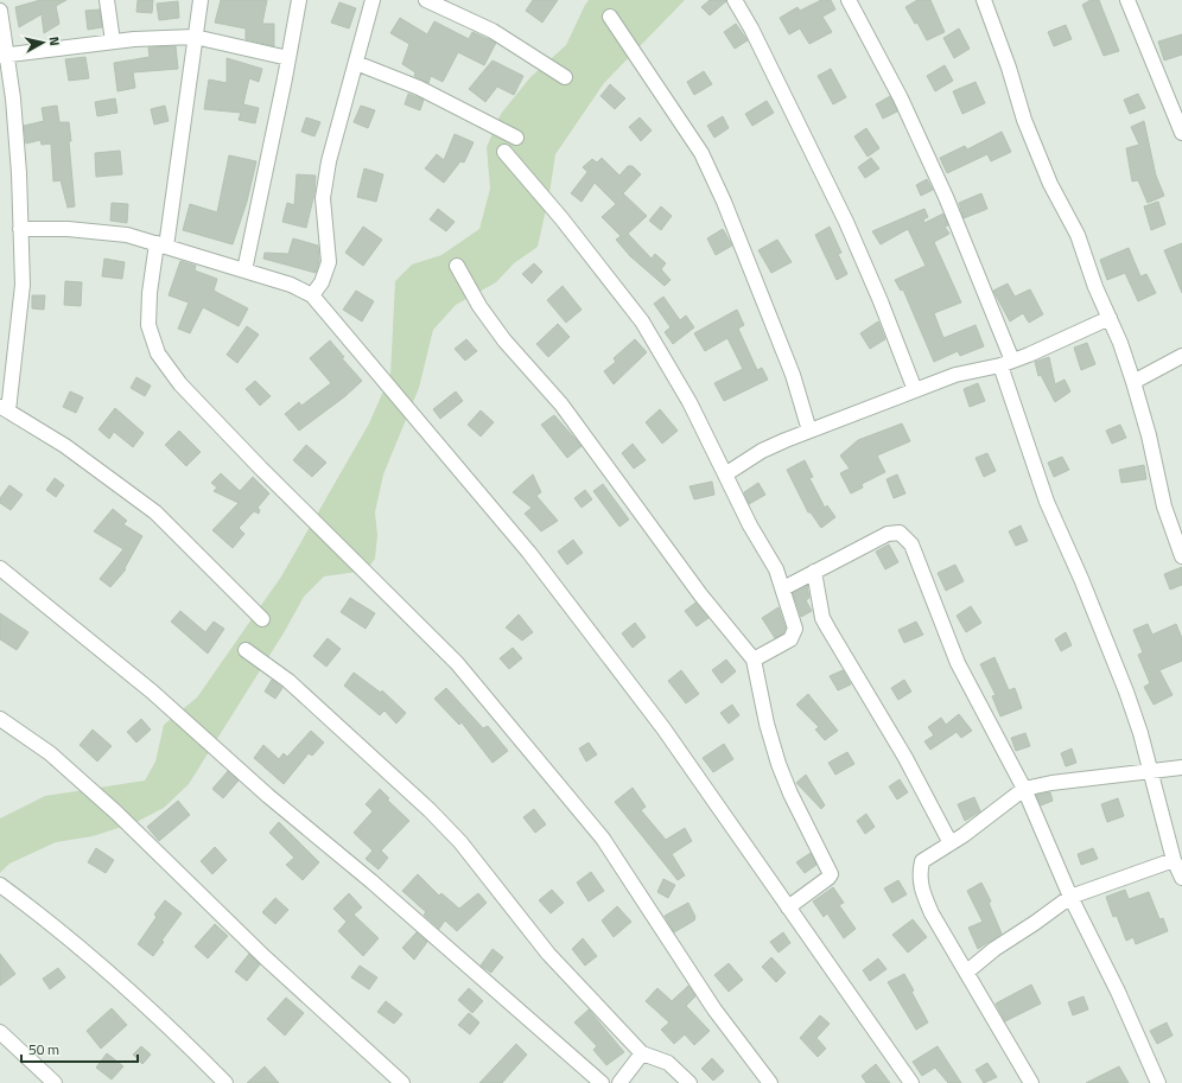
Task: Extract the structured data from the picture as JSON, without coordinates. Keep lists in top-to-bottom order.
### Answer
{
  "scale_bar": "50 m",
  "north": "right"
}
